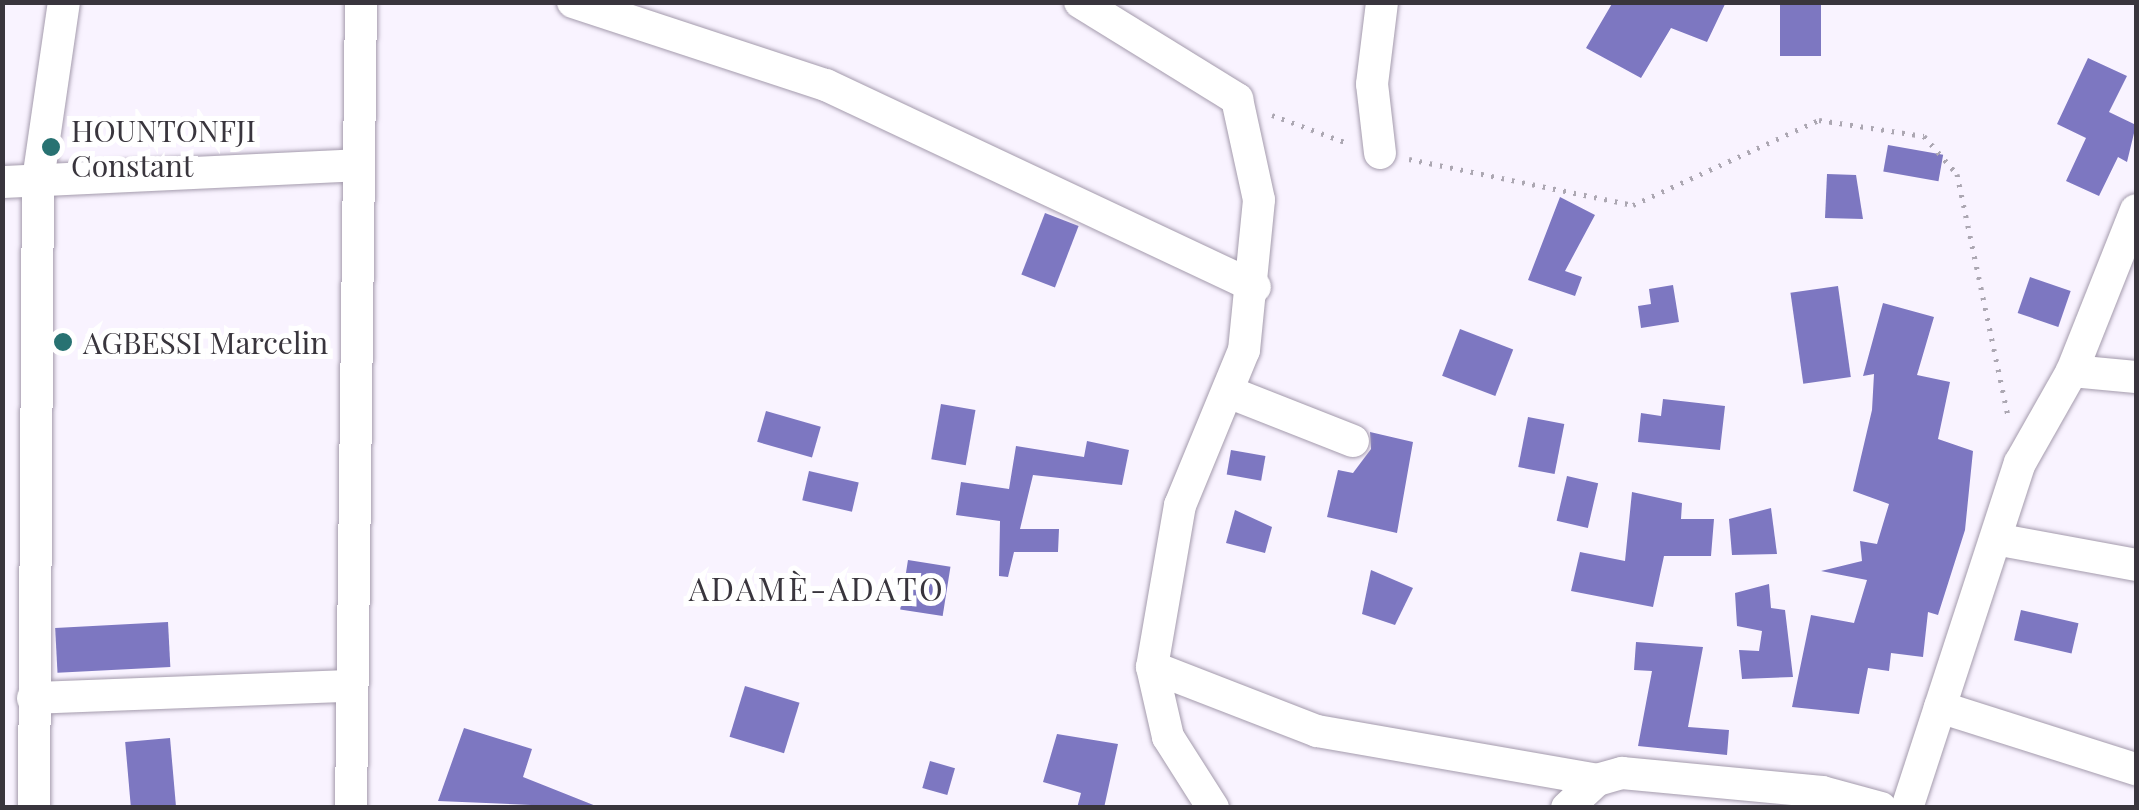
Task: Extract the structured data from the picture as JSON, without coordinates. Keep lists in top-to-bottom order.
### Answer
{
  "districts": ["ADAMÈ-ADATO"],
  "places": ["HOUNTONFJI Constant", "AGBESSI Marcelin"]
}
